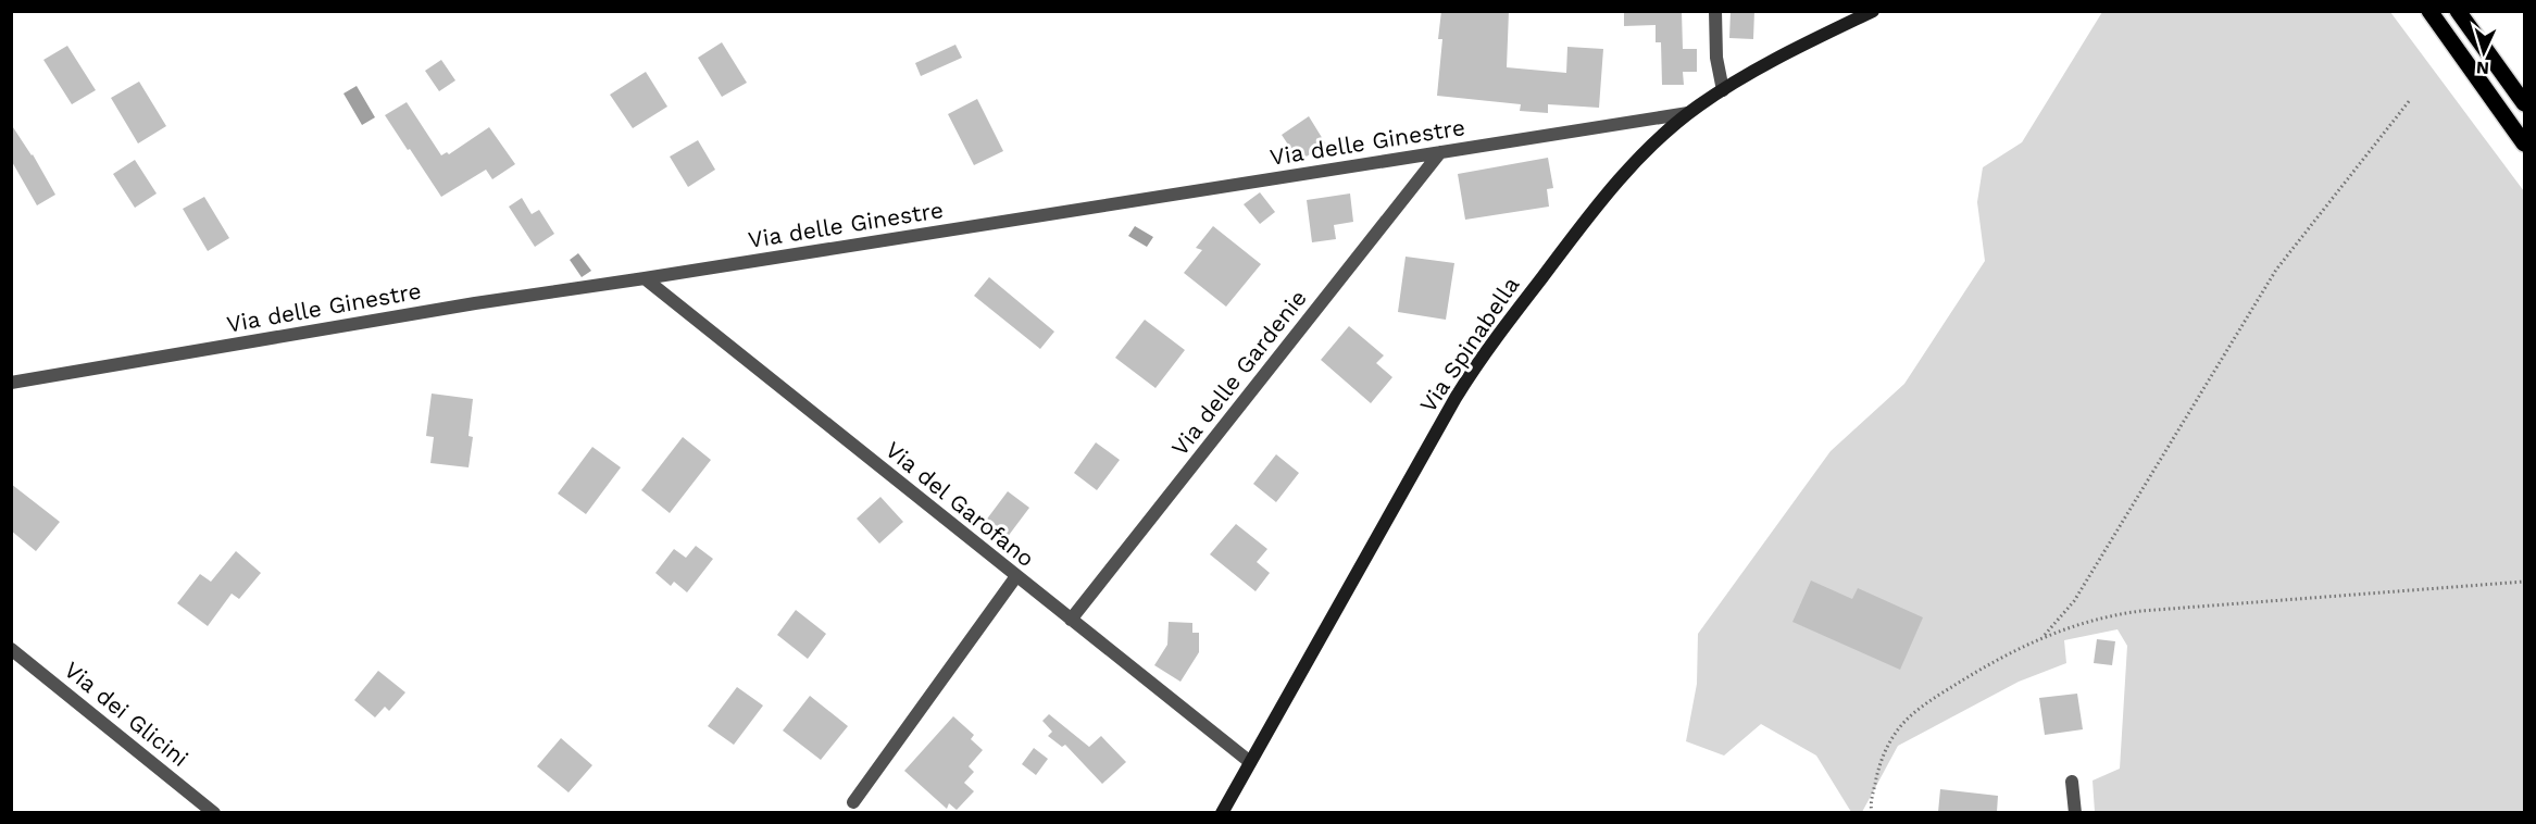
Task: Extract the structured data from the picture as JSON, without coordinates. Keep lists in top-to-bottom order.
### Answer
{
  "streets": {
    "street": [
      "Via delle Ginestre",
      "Via Spinabella",
      "Via delle Gardenie",
      "Via del Garofano",
      "Via dei Glicini"
    ]
  },
  "crossings": [
    ["Via delle Ginestre", "Via Spinabella"],
    ["Via delle Ginestre", "Via delle Gardenie"],
    ["Via delle Ginestre", "Via del Garofano"],
    ["Via Spinabella", "Via del Garofano"],
    ["Via delle Gardenie", "Via del Garofano"]
  ],
  "north": "bottom"
}
